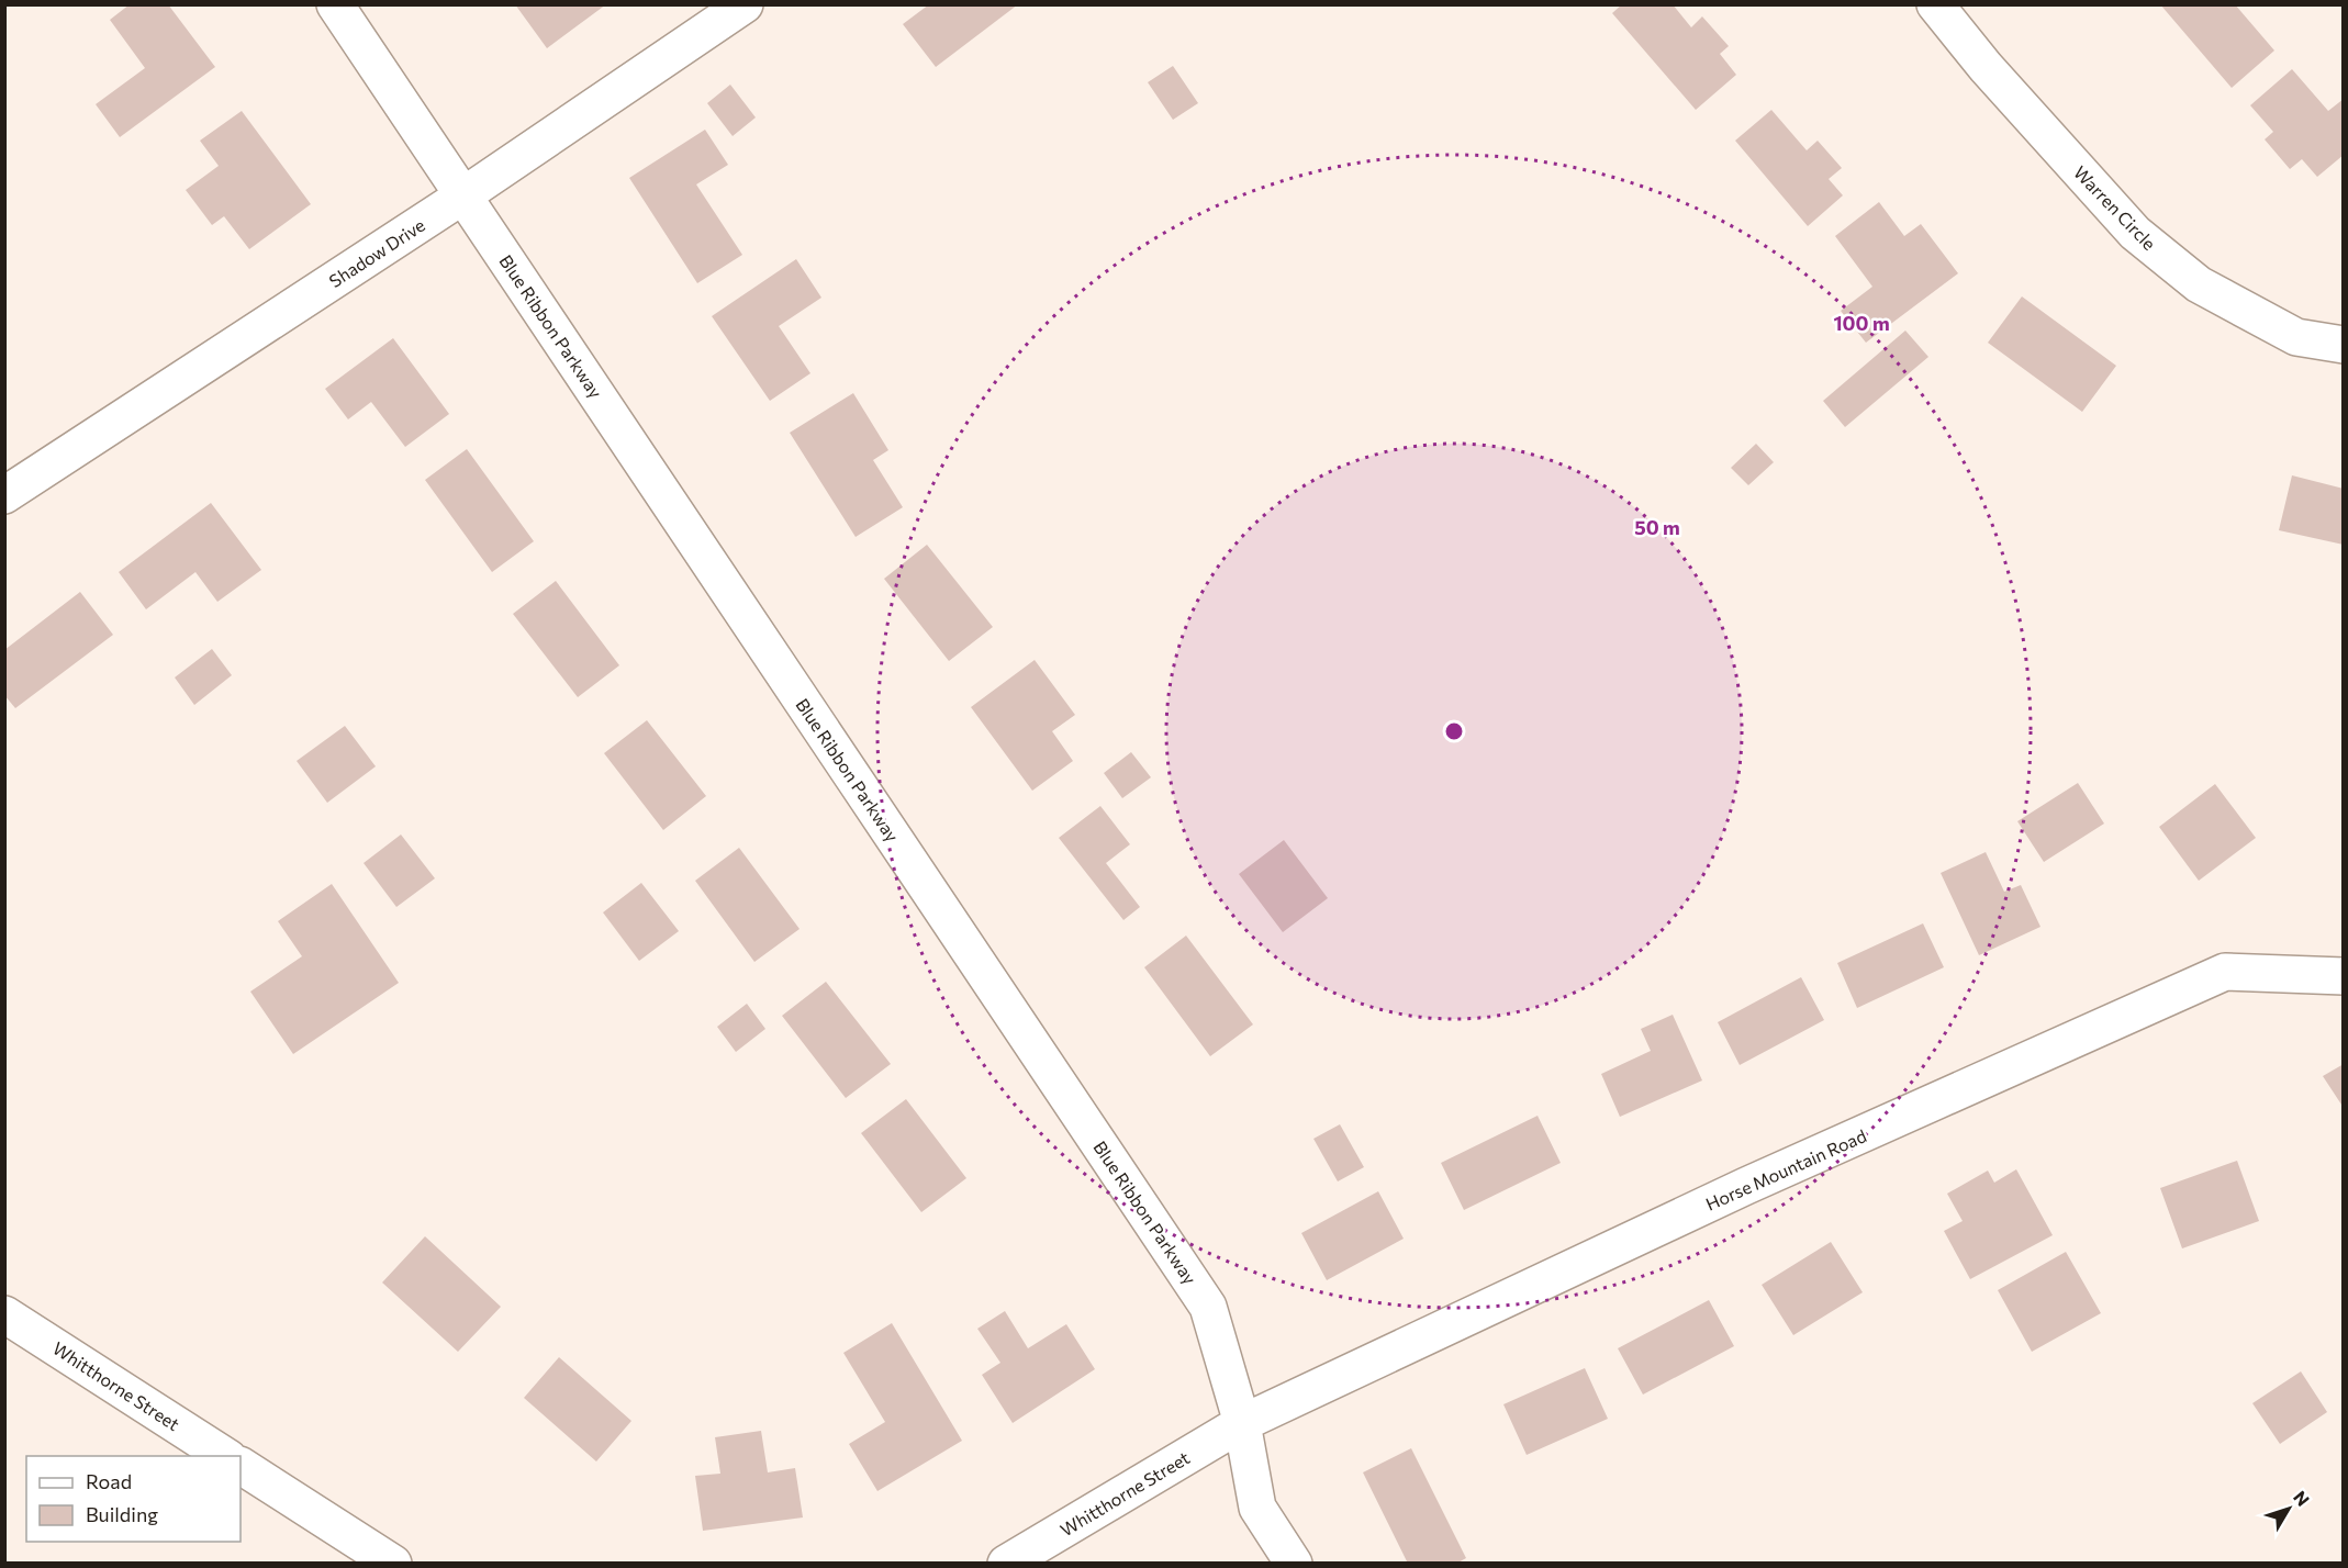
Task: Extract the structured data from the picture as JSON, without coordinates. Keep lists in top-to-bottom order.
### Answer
{
  "streets": {
    "street": [
      "Warren Circle",
      "Shadow Drive",
      "Blue Ribbon Parkway",
      "Horse Mountain Road",
      "Whitthorne Street"
    ]
  },
  "crossings": [
    ["Shadow Drive", "Blue Ribbon Parkway"],
    ["Blue Ribbon Parkway", "Horse Mountain Road"],
    ["Blue Ribbon Parkway", "Whitthorne Street"],
    ["Horse Mountain Road", "Whitthorne Street"]
  ],
  "legend": ["Road", "Building"],
  "north": "top right",
  "rings": ["100 m", "50 m"]
}
